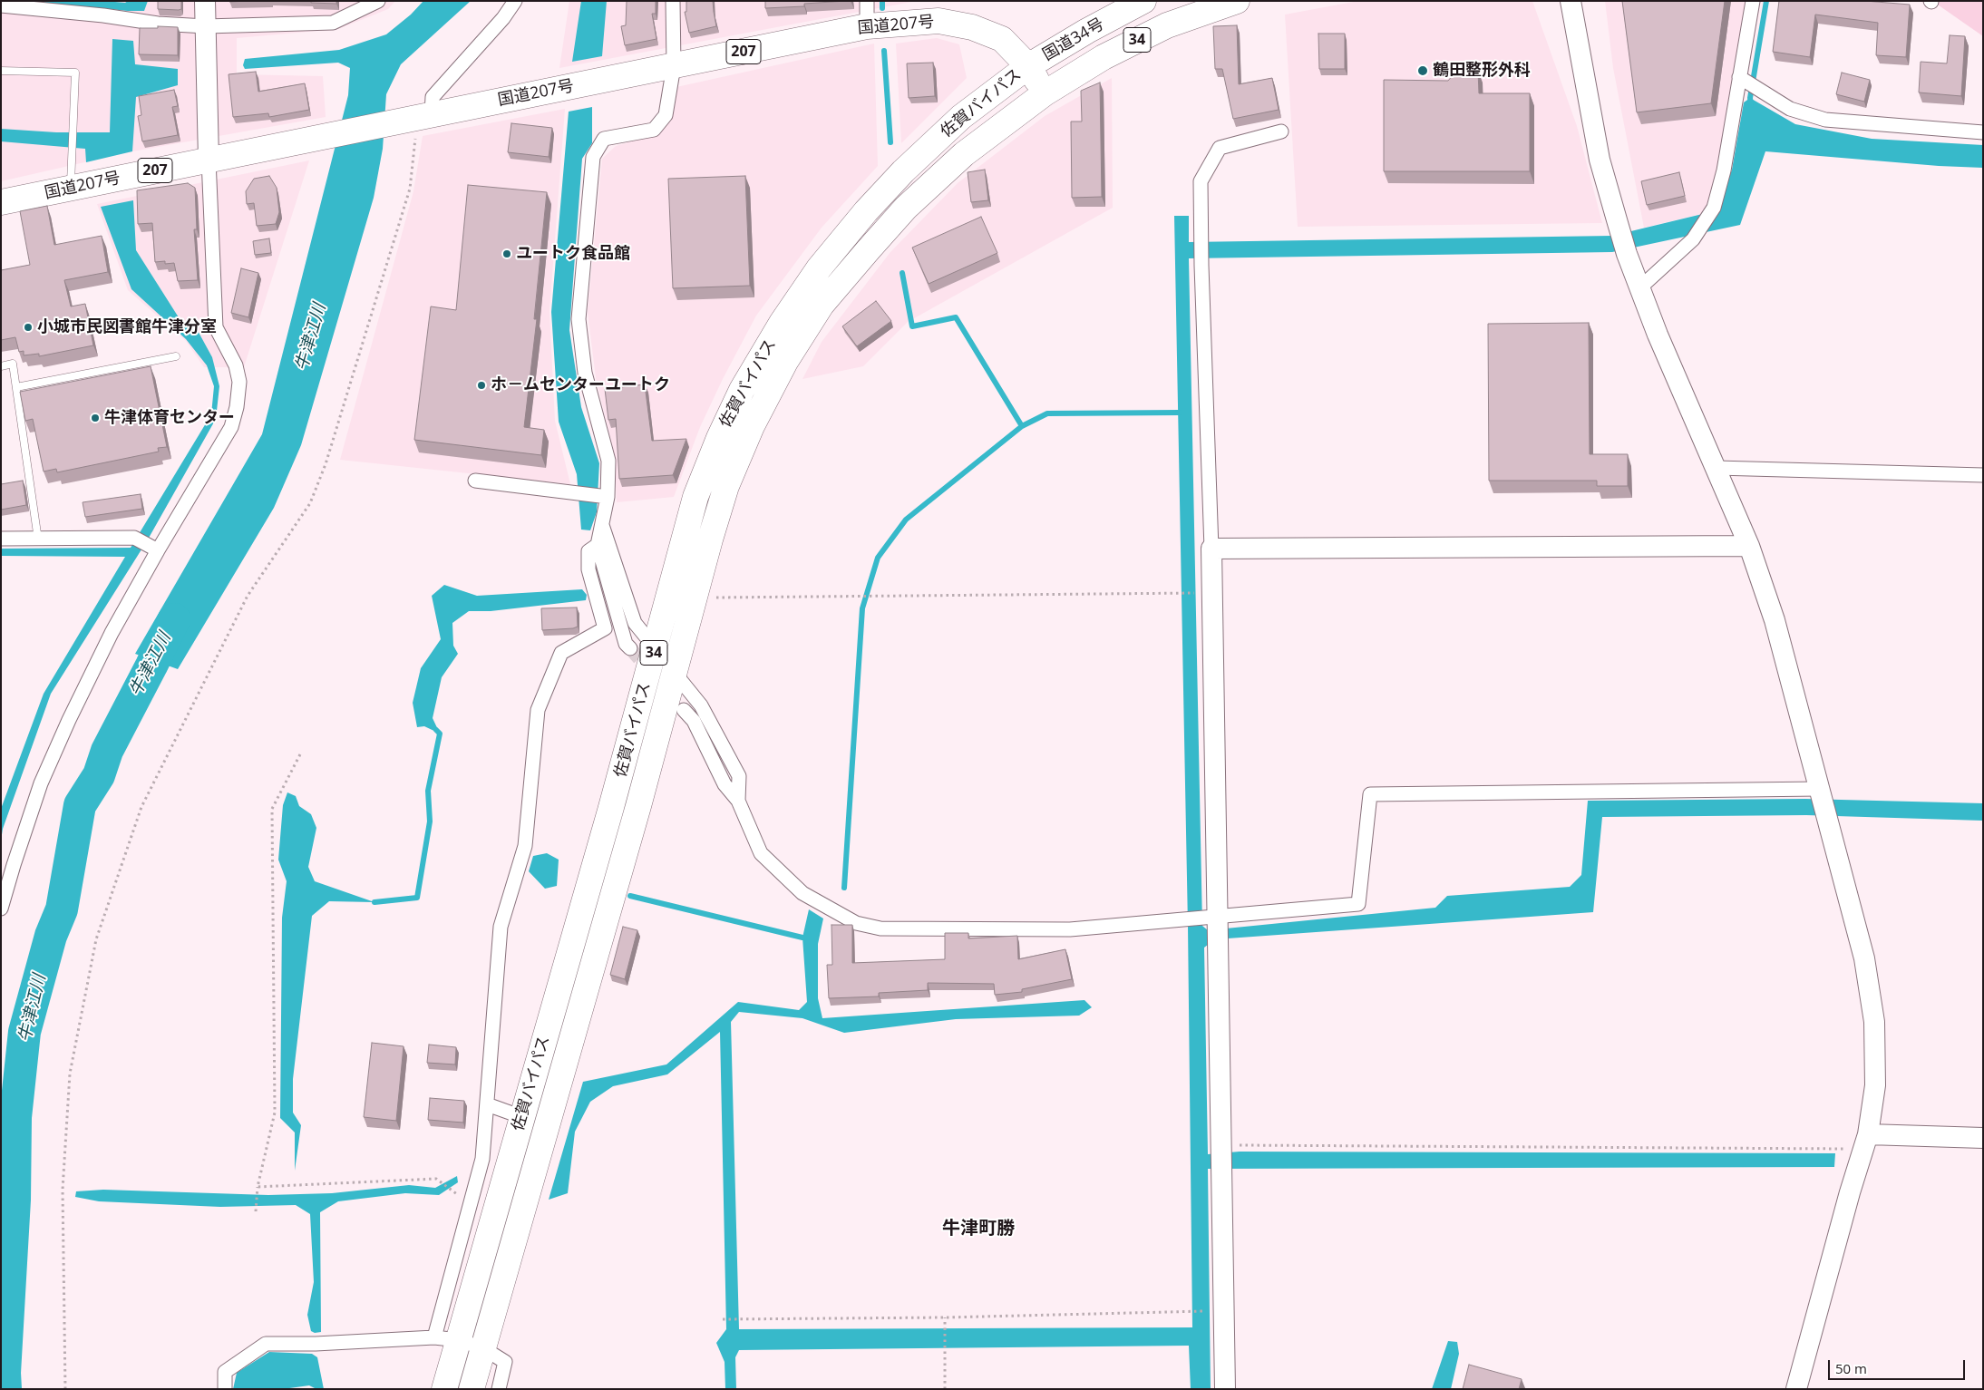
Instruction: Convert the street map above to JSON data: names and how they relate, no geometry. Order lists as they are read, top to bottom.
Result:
{
  "streets": {
    "highway": [
      "国道207号",
      "国道34号",
      "34",
      "207",
      "佐賀バイパス"
    ]
  },
  "crossings": [
    ["国道207号", "国道34号"],
    ["国道207号", "佐賀バイパス"],
    ["国道34号", "佐賀バイパス"]
  ],
  "districts": ["牛津町勝"],
  "water": ["牛津江川"],
  "places": [
    "鶴田整形外科",
    "ユートク食品館",
    "小城市民図書館牛津分室",
    "ホ－ムセンターユートク",
    "牛津体育センター"
  ],
  "scale_bar": "50 m"
}
